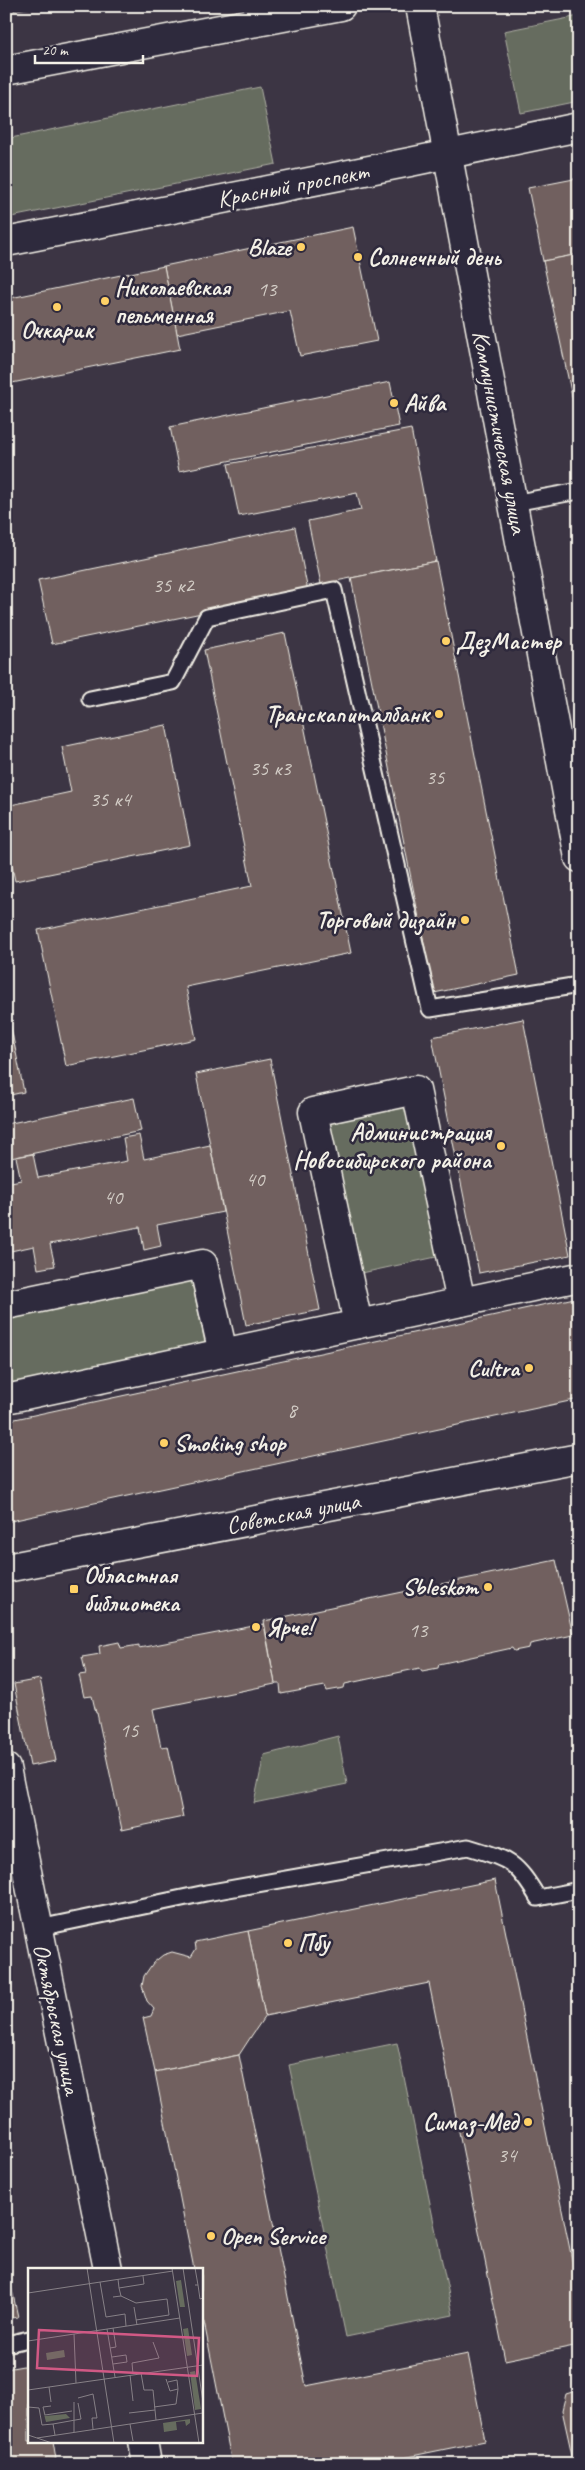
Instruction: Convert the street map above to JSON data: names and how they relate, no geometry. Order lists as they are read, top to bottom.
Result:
{
  "streets": {
    "street": [
      "Красный проспект",
      "Коммунистическая улица",
      "Советская улица",
      "Октябрьская улица"
    ]
  },
  "crossings": [
    ["Красный проспект", "Коммунистическая улица"]
  ],
  "places": {
    "other": [
      "Blaze",
      "Солнечный день",
      "Николаевская пельменная",
      "Очкарик",
      "Айва",
      "ДезМастер",
      "Транскапиталбанк",
      "Торговый дизайн",
      "Администрация Новосибирского района",
      "Cultra",
      "Smoking shop",
      "Sbleskom",
      "Ярче!",
      "Пбу",
      "Симаз-Мед",
      "Open Service"
    ],
    "transit": ["Областная библиотека"]
  },
  "house_numbers": [
    "13",
    "35 к2",
    "35 к3",
    "35",
    "35 к4",
    "40",
    "40",
    "8",
    "13",
    "15",
    "34"
  ],
  "scale_bar": "20 m"
}
